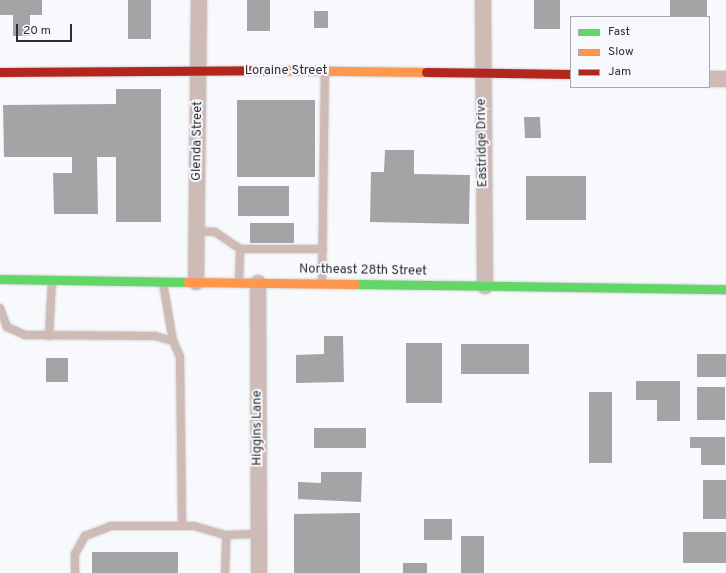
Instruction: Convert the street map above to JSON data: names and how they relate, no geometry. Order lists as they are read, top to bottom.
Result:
{
  "streets": {
    "main road": ["Loraine Street", "Northeast 28th Street"],
    "street": ["Glenda Street", "Eastridge Drive", "Higgins Lane"]
  },
  "crossings": [
    ["Loraine Street", "Glenda Street"],
    ["Loraine Street", "Eastridge Drive"],
    ["Glenda Street", "Northeast 28th Street"],
    ["Eastridge Drive", "Northeast 28th Street"],
    ["Northeast 28th Street", "Higgins Lane"]
  ],
  "legend": ["Fast", "Slow", "Jam"],
  "scale_bar": "20 m"
}
